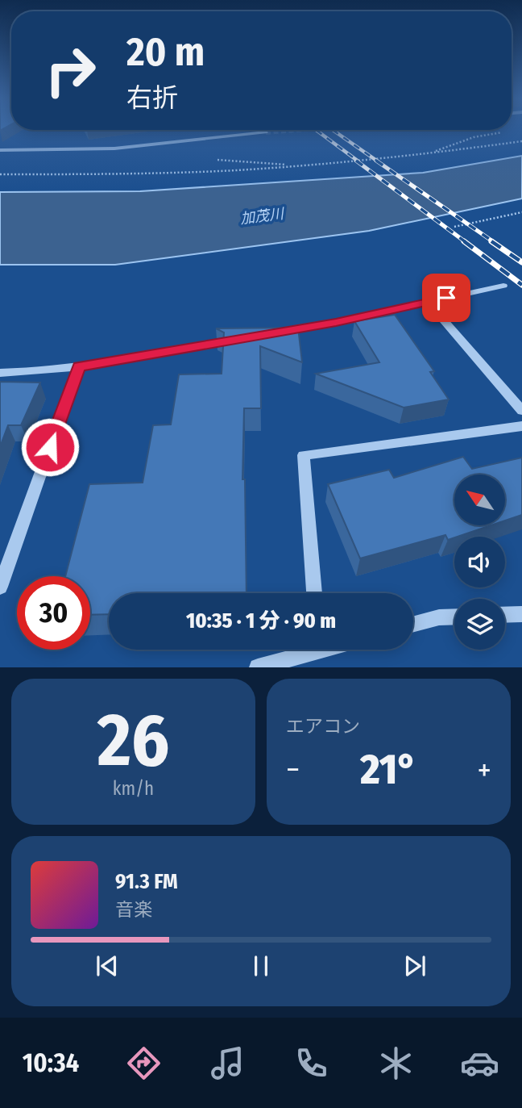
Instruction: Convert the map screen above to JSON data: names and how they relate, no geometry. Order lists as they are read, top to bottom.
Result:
{
  "water": ["加茂川"],
  "north": "top left",
  "page": {
    "turn": ["20 m", "右折"],
    "limit": "30",
    "trip": "10:35 · 1 分 · 90 m",
    "tile": [
      ["26", "km/h"],
      "エアコン"
    ],
    "heat": ["−", "21°", "+"],
    "song": ["91.3 FM", "音楽"],
    "tabs": "10:34"
  }
}
